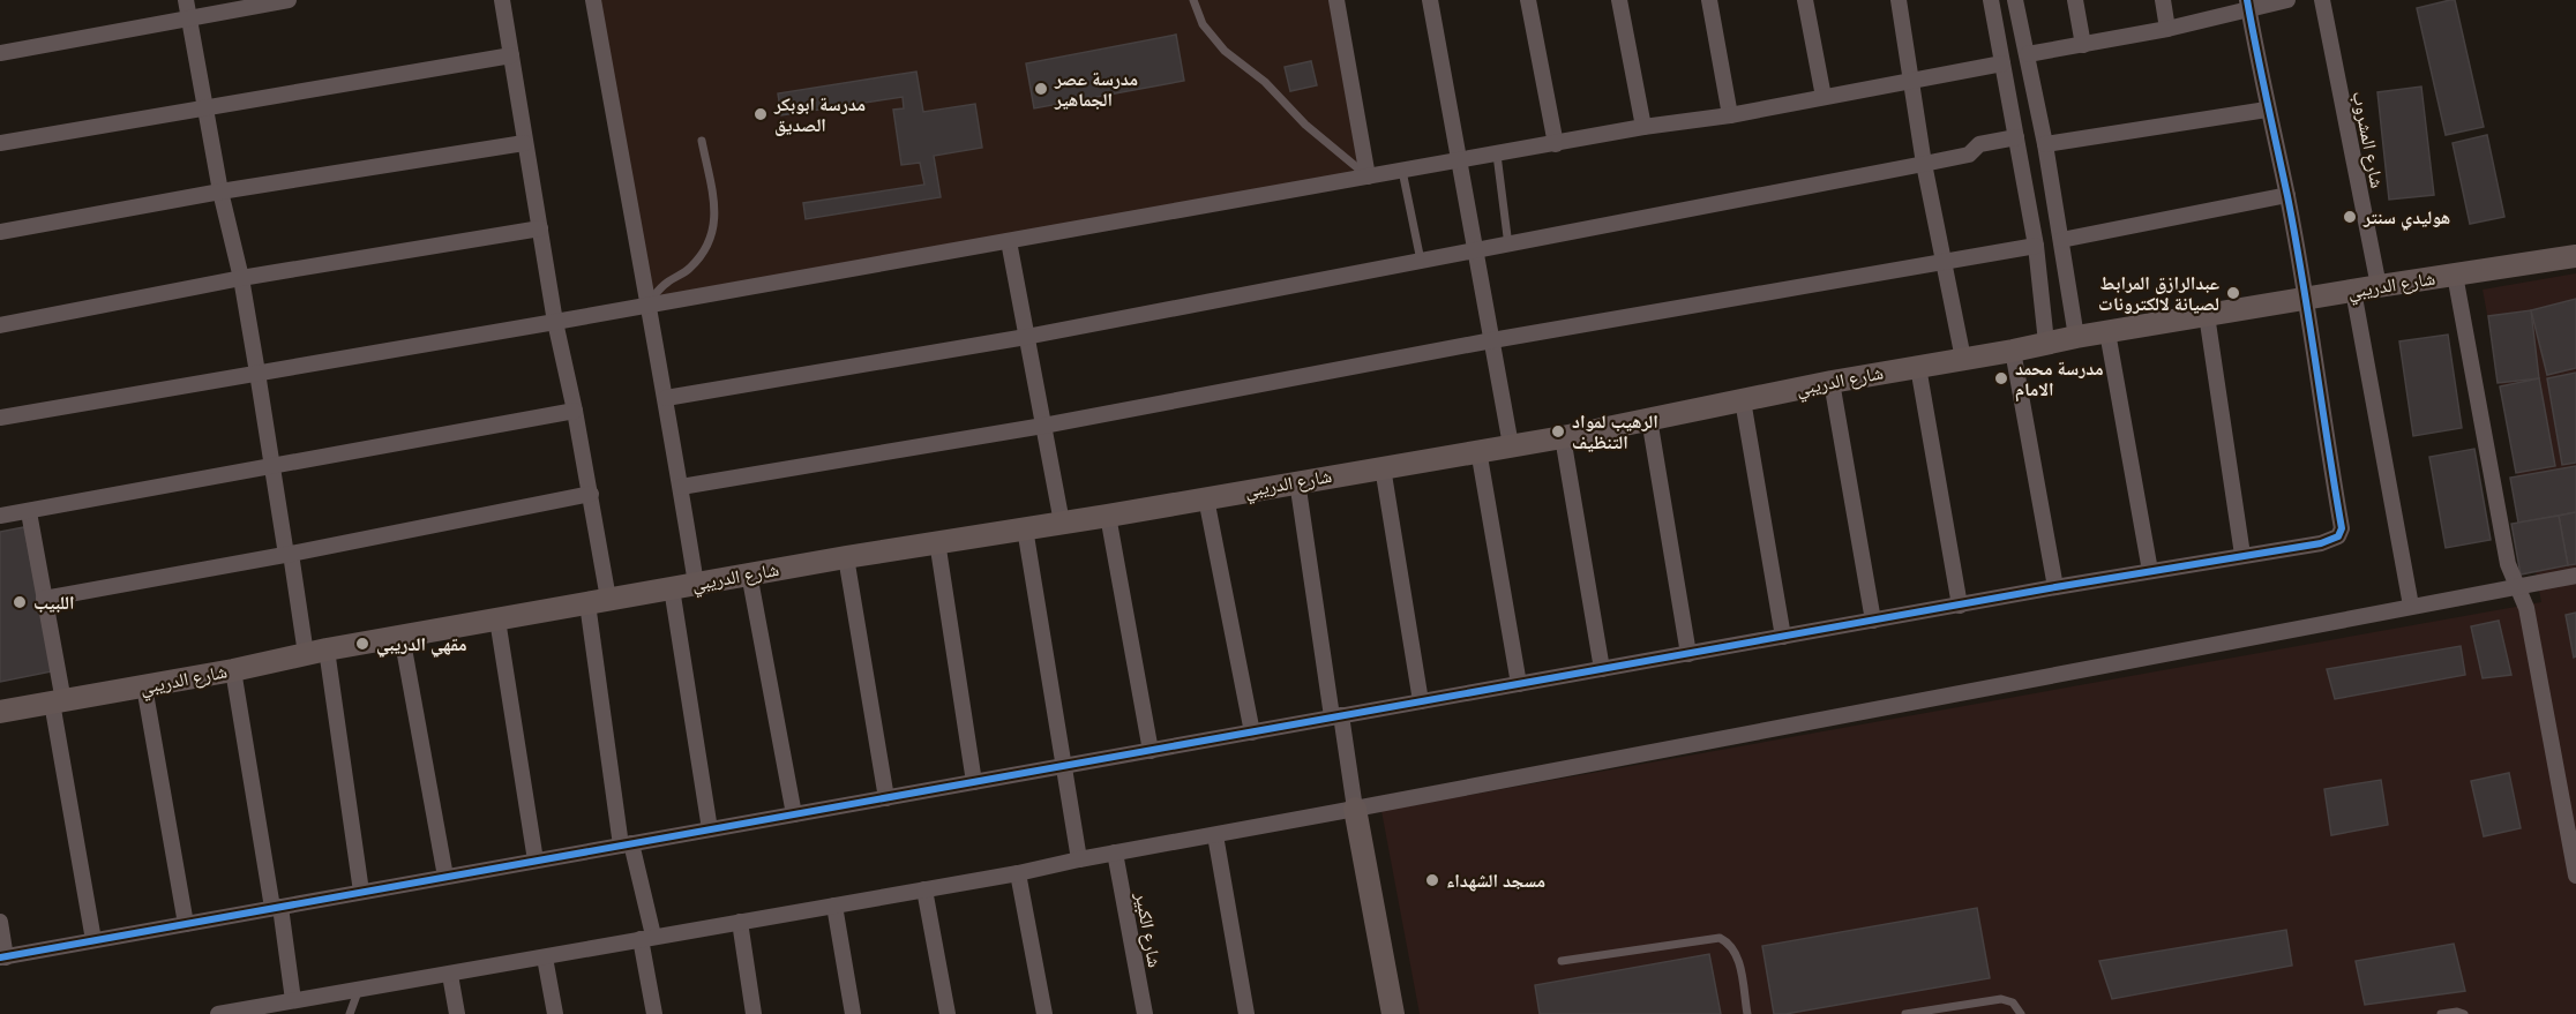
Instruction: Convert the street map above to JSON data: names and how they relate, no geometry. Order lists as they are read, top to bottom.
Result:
{
  "streets": {
    "street": ["شارع المشروب", "شارع الدريبي", "شارع الكبير"]
  },
  "crossings": [
    ["شارع المشروب", "شارع الدريبي"]
  ],
  "places": [
    "مدرسة عصر الجماهير",
    "مدرسة ابوبكر الصديق",
    "هوليدي سنتر",
    "عبدالرازق المرابط لصيانة لالكترونات",
    "مدرسة محمد الامام",
    "الرهيب لمواد التنظيف",
    "اللبيب",
    "مقهي الدريبي",
    "مسجد الشهداء"
  ]
}
